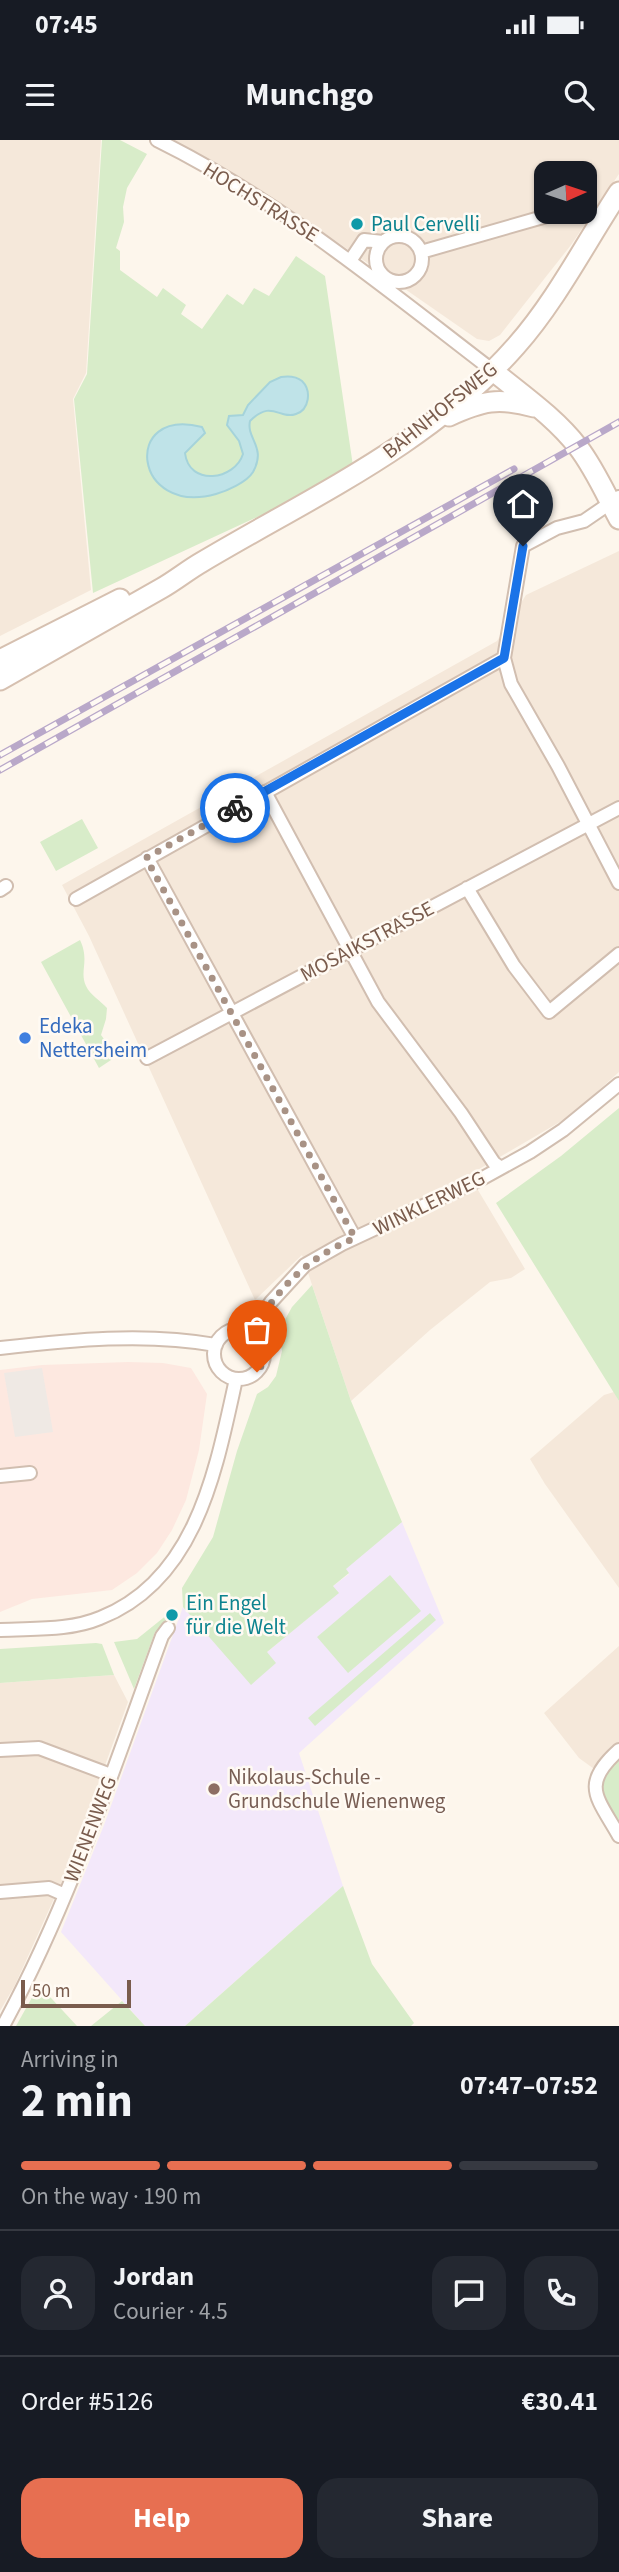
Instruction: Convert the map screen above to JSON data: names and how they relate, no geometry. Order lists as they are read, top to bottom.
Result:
{
  "streets": {
    "main road": ["BAHNHOFSWEG"],
    "street": [
      "HOCHSTRASSE",
      "MOSAIKSTRASSE",
      "WINKLERWEG",
      "WIENENWEG"
    ]
  },
  "crossings": [
    ["HOCHSTRASSE", "BAHNHOFSWEG"]
  ],
  "places": [
    "Paul Cervelli",
    "Edeka Nettersheim",
    "Ein Engel für die Welt",
    "Nikolaus-Schule - Grundschule Wienenweg"
  ],
  "scale_bar": "50 m",
  "north": "right",
  "page": {
    "status": "07:45",
    "header": "Munchgo",
    "scale": "50 m",
    "heading": ["2 min", "Arriving in", "07:47–07:52"],
    "panel": [
      "Jordan",
      "Courier · 4.5",
      "Order #5126",
      "€30.41"
    ],
    "bar": "On the way · 190 m",
    "buttons": ["Help", "Share"]
  }
}
